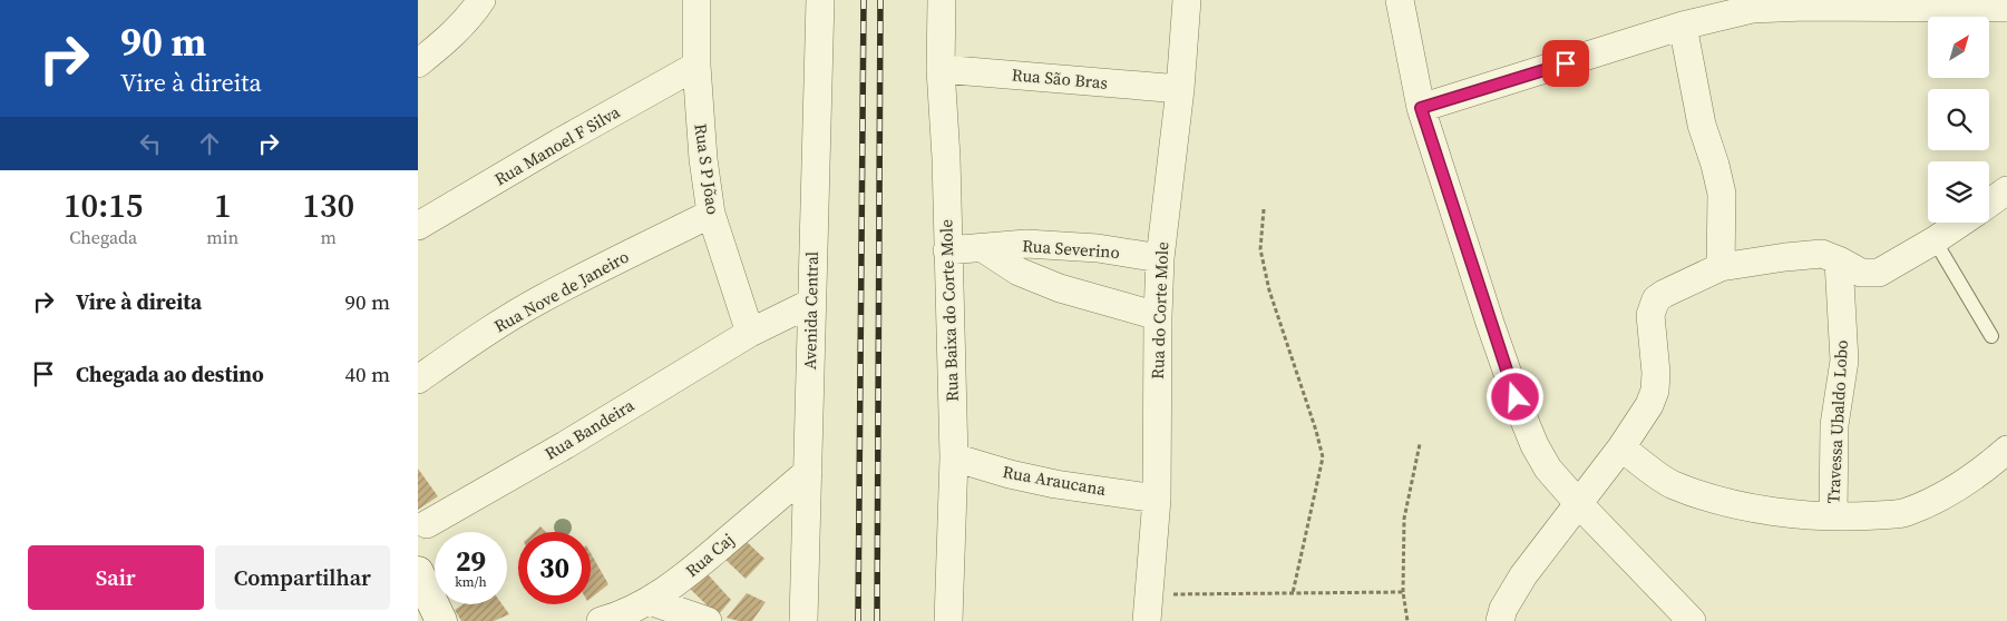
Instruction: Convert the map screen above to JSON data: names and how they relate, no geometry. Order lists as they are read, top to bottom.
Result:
{
  "streets": {
    "street": [
      "Rua São Bras",
      "Rua Manoel F Silva",
      "Rua S P Jõao",
      "Rua Severino",
      "Rua Nove de Janeiro",
      "Avenida Central",
      "Rua Baixa do Corte Mole",
      "Rua do Corte Mole",
      "Travessa Ubaldo Lobo",
      "Rua Bandeira",
      "Rua Araucana",
      "Rua Caj"
    ]
  },
  "crossings": [
    ["Rua São Bras", "Rua Baixa do Corte Mole"],
    ["Rua São Bras", "Rua do Corte Mole"],
    ["Rua Manoel F Silva", "Rua S P Jõao"],
    ["Rua S P Jõao", "Rua Nove de Janeiro"],
    ["Rua S P Jõao", "Rua Bandeira"],
    ["Rua Severino", "Rua Baixa do Corte Mole"],
    ["Rua Severino", "Rua do Corte Mole"],
    ["Avenida Central", "Rua Bandeira"],
    ["Avenida Central", "Rua Caj"],
    ["Rua Baixa do Corte Mole", "Rua Araucana"],
    ["Rua do Corte Mole", "Rua Araucana"]
  ],
  "north": "top right",
  "page": {
    "turn": ["90 m", "Vire à direita"],
    "eta": [
      "10:15",
      "Chegada",
      "1",
      "min",
      "130",
      "m"
    ],
    "list": [
      {
        "name": "Vire à direita",
        "value": "90 m"
      },
      {
        "name": "Chegada ao destino",
        "value": "40 m"
      }
    ],
    "speed": "29 km/h",
    "limit": "30",
    "buttons": ["Sair", "Compartilhar"]
  }
}
